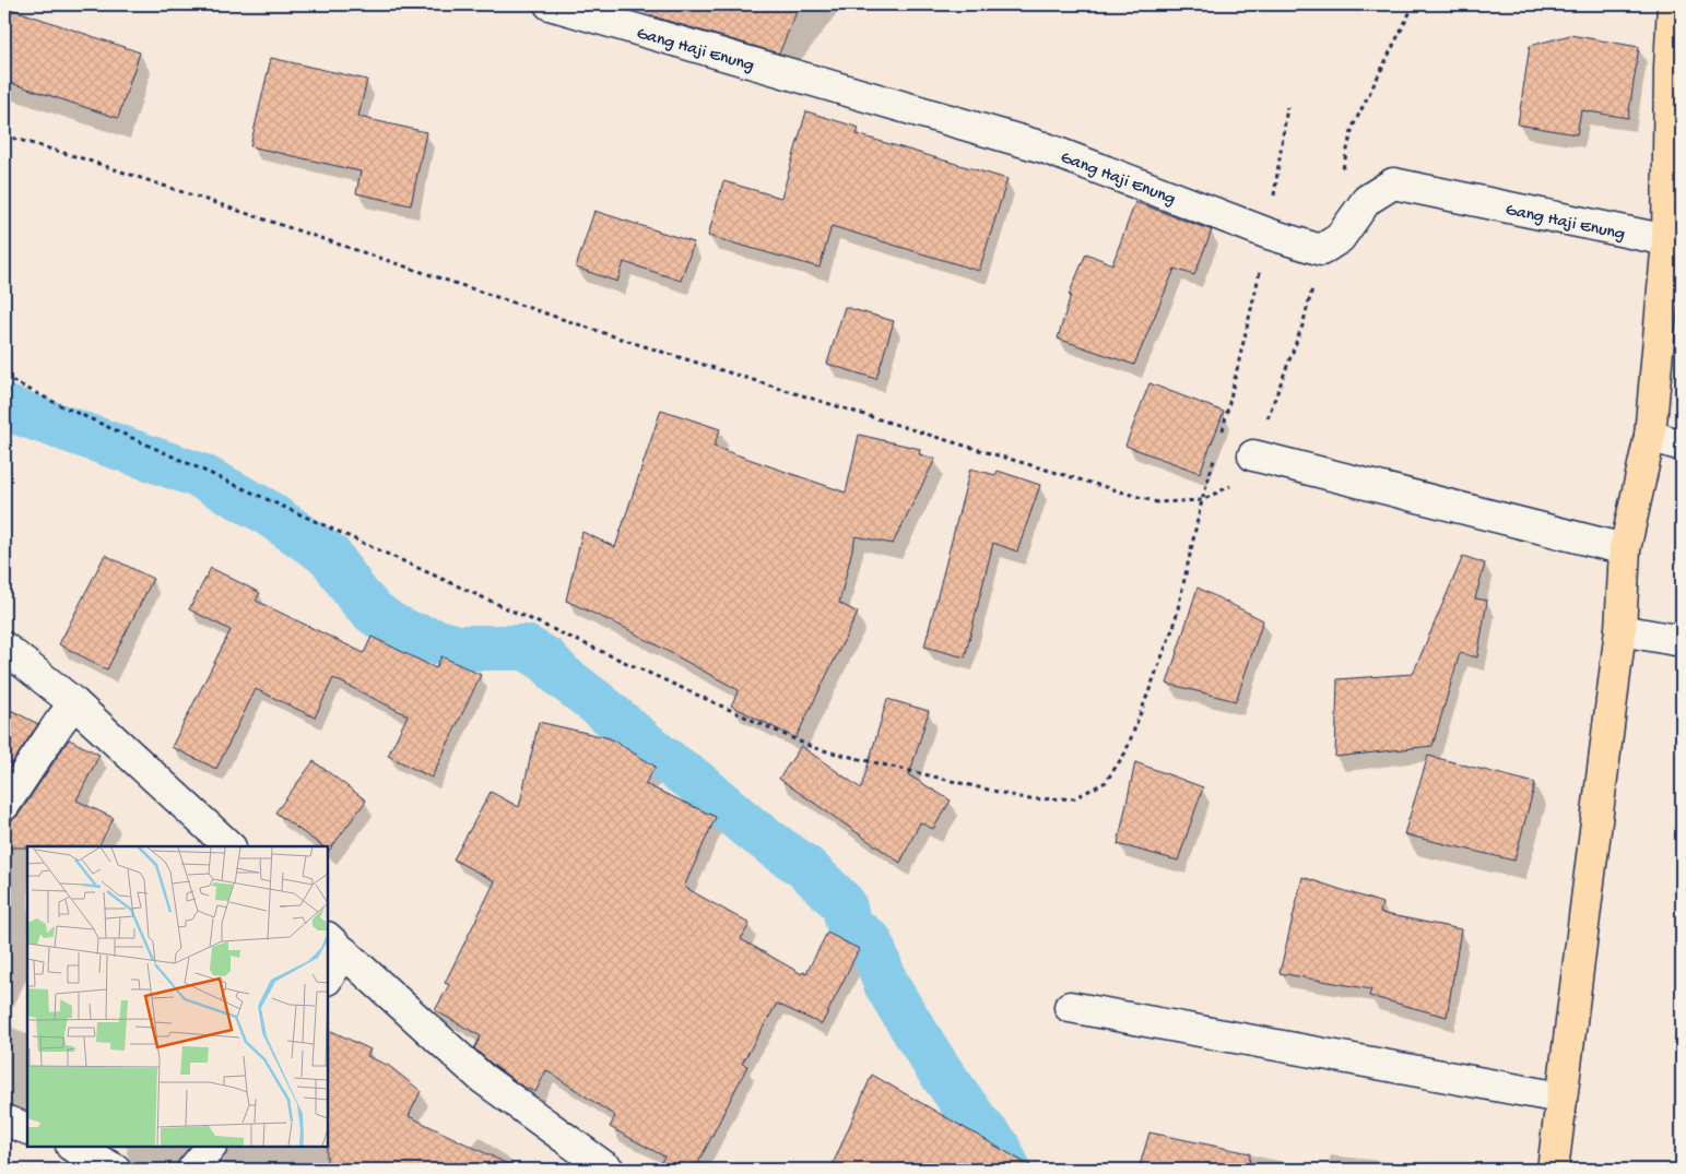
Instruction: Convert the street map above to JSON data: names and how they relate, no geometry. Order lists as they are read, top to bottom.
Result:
{
  "streets": {
    "street": ["Gang Haji Enung"]
  }
}
